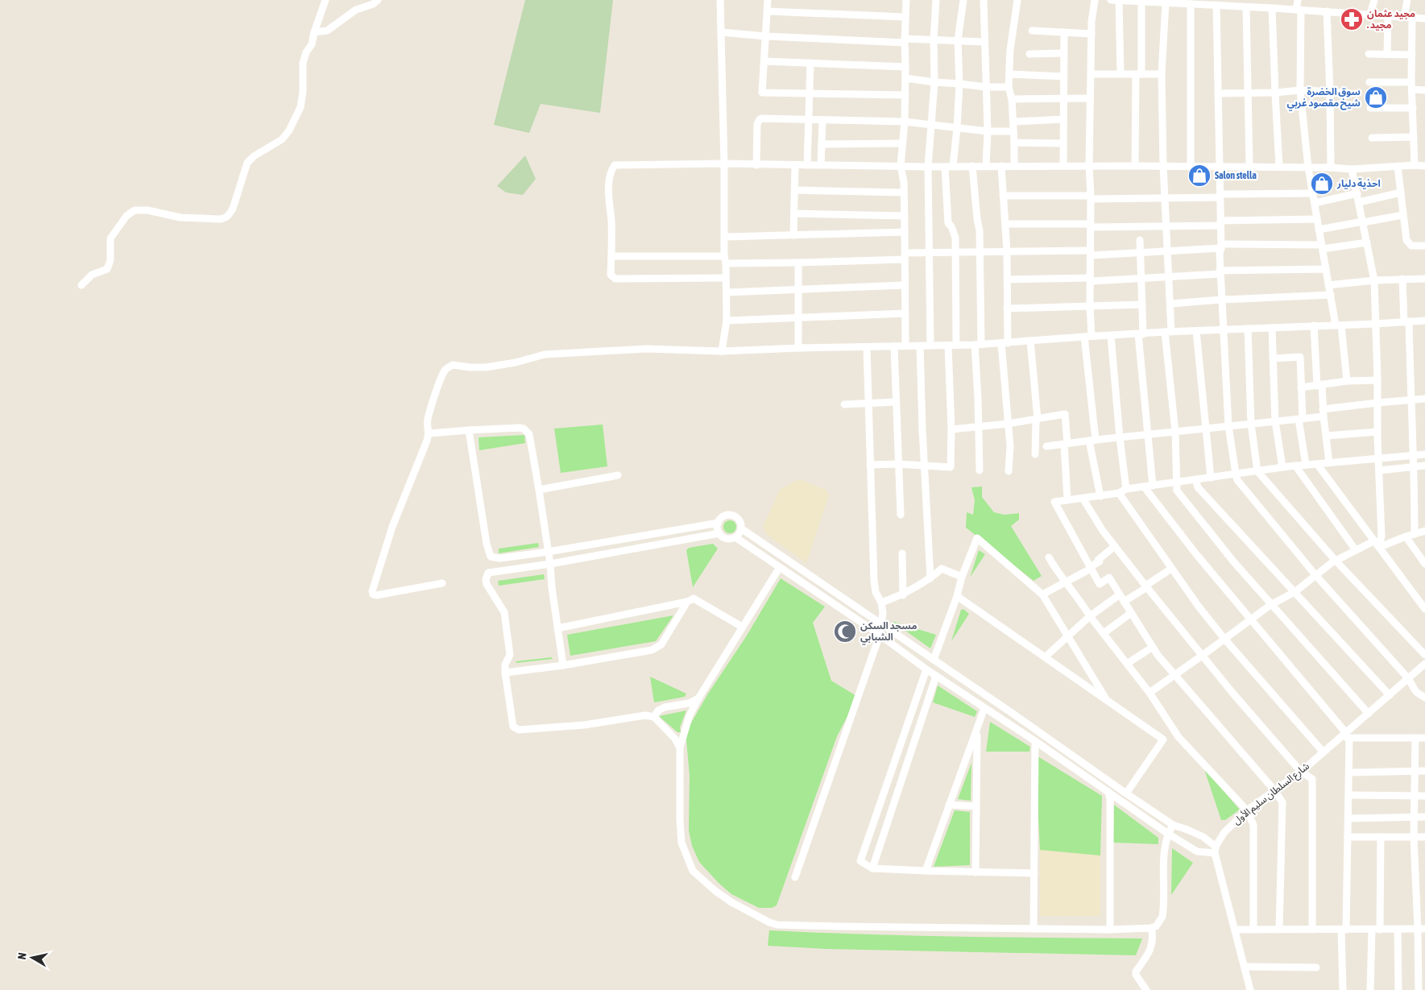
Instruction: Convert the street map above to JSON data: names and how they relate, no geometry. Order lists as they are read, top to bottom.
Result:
{
  "streets": {
    "street": ["شارع السلطان سليم الأول"]
  },
  "places": {
    "pharmacy": ["مجيد عثمان . مجيد"],
    "shop": ["سوق الخضرة شيخ مقصود غربي", "Salon stella", "احذية دليار"],
    "mosque": ["مسجد السكن الشبابي"]
  },
  "north": "left"
}
